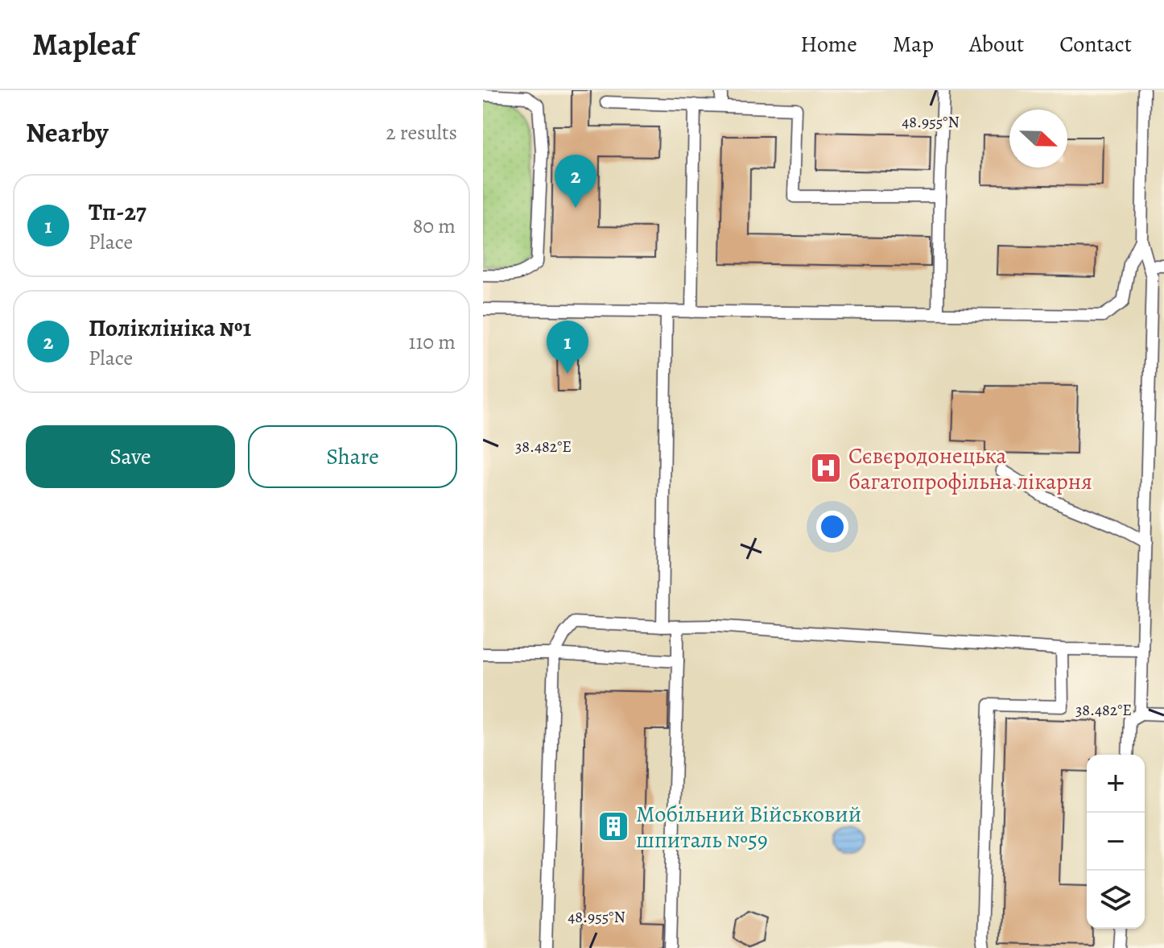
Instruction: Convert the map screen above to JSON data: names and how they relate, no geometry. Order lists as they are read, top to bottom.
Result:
{
  "places": {
    "hospital": ["Сєвєродонецька багатопрофільна лікарня"],
    "building": ["Мобільний Військовий шпиталь №59"]
  },
  "north": "right",
  "page": {
    "header": "Mapleaf",
    "nav": [
      "Home",
      "Map",
      "About",
      "Contact"
    ],
    "heading": ["Nearby", "2 results"],
    "pins": ["2", "1"],
    "list": [
      {
        "mark": "1",
        "name": "Тп-27",
        "note": "Place",
        "value": "80 m"
      },
      {
        "mark": "2",
        "name": "Поліклініка №1",
        "note": "Place",
        "value": "110 m"
      }
    ],
    "buttons": ["Save", "Share"],
    "map_buttons": ["+", "−"]
  },
  "coordinates": ["48.955°N", "38.482°E"]
}
